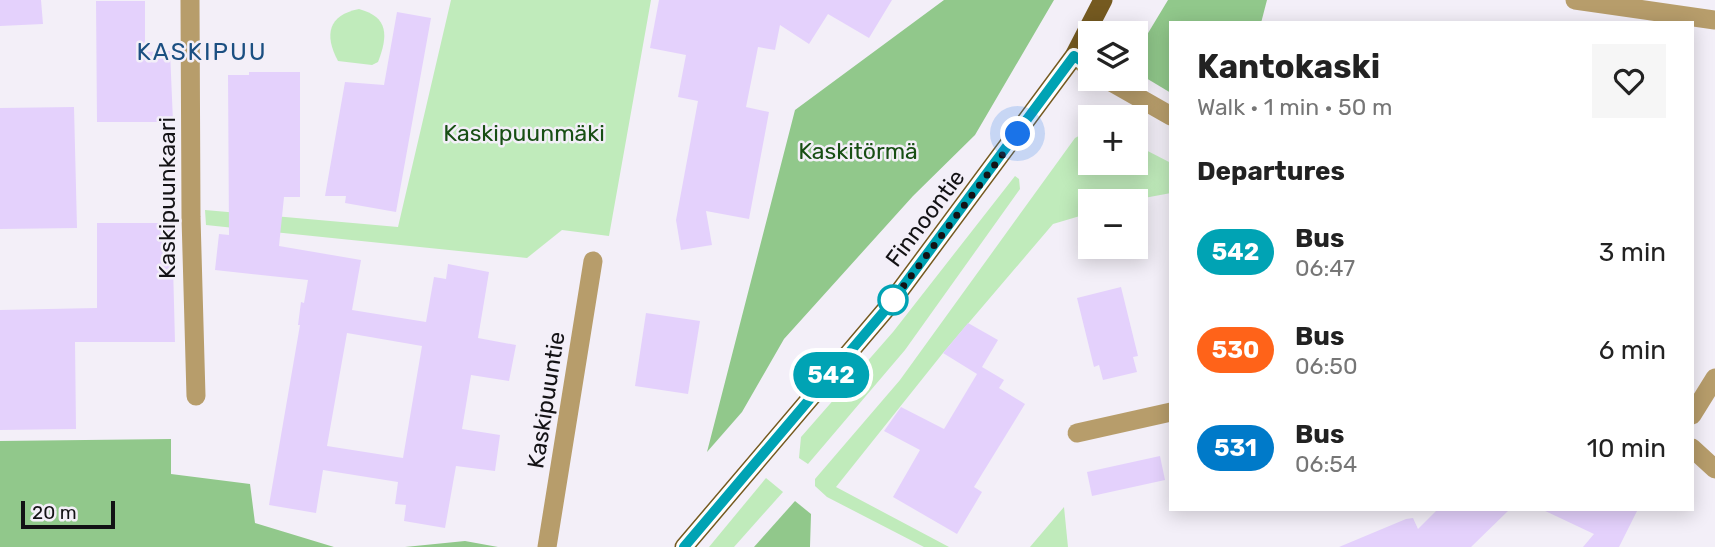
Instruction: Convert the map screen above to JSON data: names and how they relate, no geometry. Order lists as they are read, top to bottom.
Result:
{
  "streets": {
    "main road": ["Finnoontie"],
    "street": ["Kaskipuunkaari", "Kaskipuuntie"]
  },
  "districts": ["KASKIPUU"],
  "parks": ["Kaskipuunmäki", "Kaskitörmä"],
  "lines": ["bus line 542"],
  "scale_bar": "20 m",
  "page": {
    "on_map": "542",
    "map_buttons": ["+", "−"],
    "heading": [
      ["Kantokaski", "Walk · 1 min · 50 m"],
      "Departures"
    ],
    "list": [
      {
        "mark": "542",
        "name": "Bus",
        "note": "06:47",
        "value": "3 min"
      },
      {
        "mark": "530",
        "name": "Bus",
        "note": "06:50",
        "value": "6 min"
      },
      {
        "mark": "531",
        "name": "Bus",
        "note": "06:54",
        "value": "10 min"
      }
    ],
    "scale": "20 m"
  }
}
